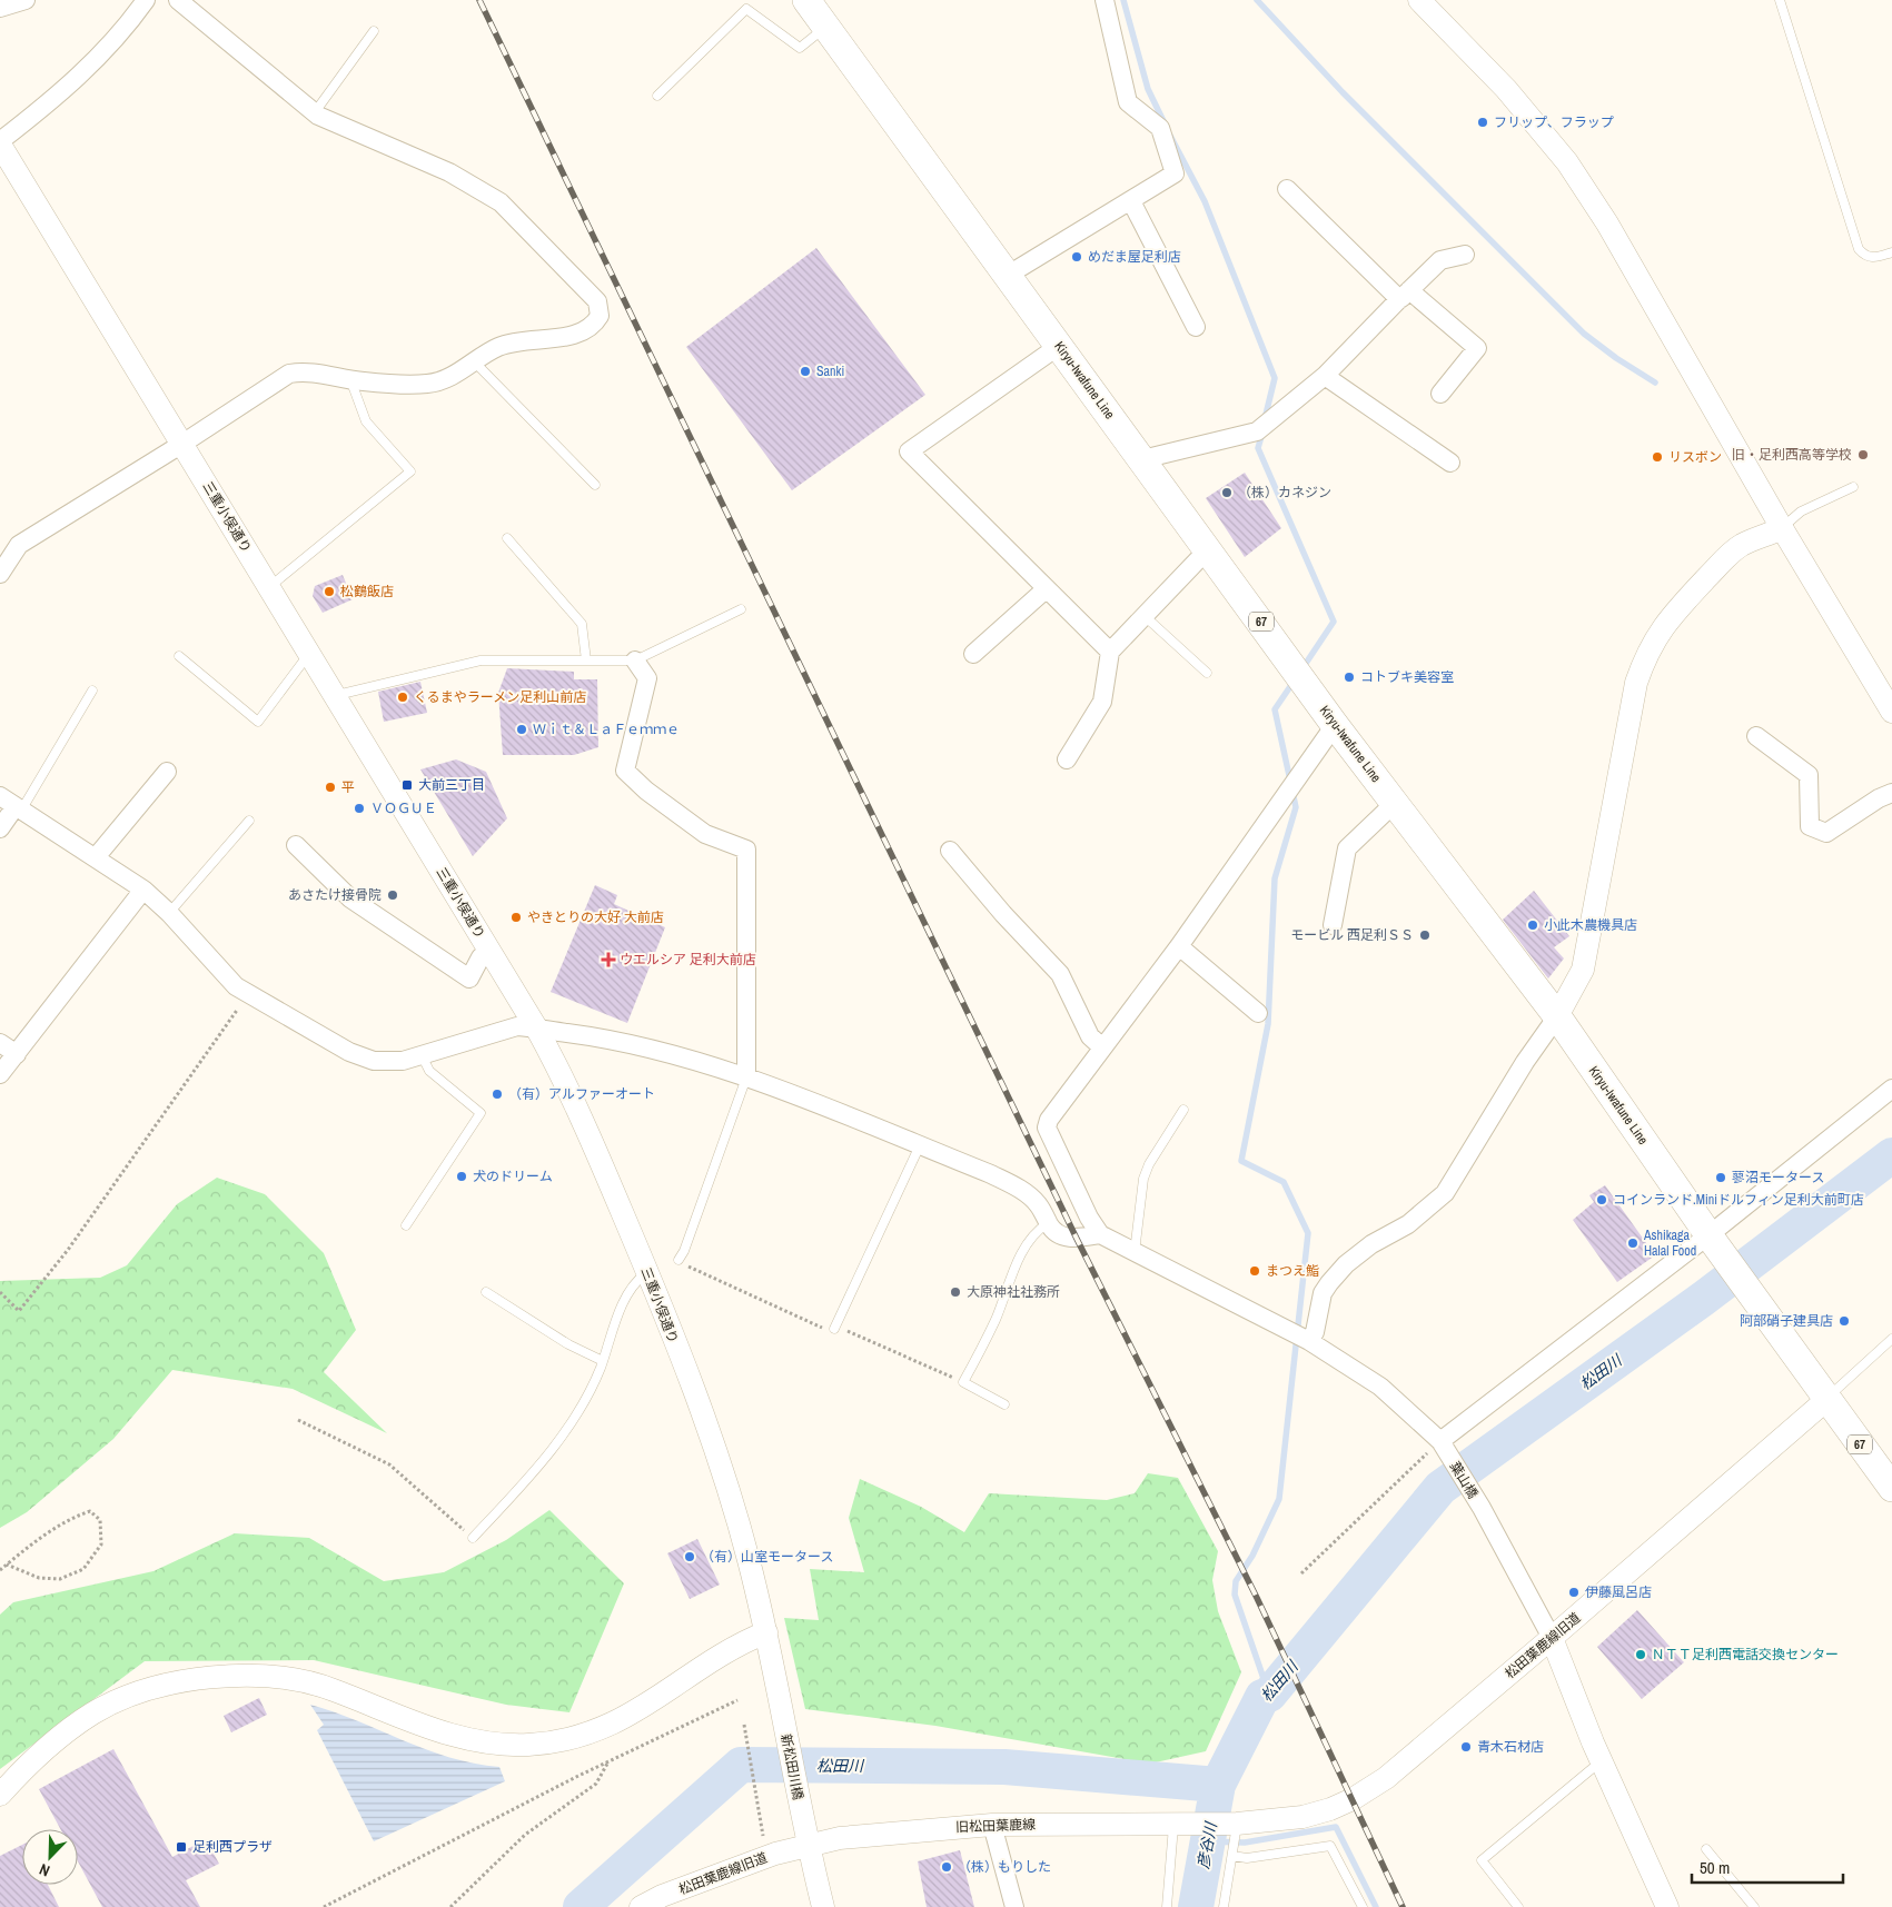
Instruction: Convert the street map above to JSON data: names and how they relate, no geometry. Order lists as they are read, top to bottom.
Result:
{
  "streets": {
    "main road": ["Kiryu-Iwafune Line", "67"],
    "street": [
      "三重小俣通り",
      "葉山橋",
      "松田葉鹿線旧道",
      "新松田川橋",
      "旧松田葉鹿線"
    ]
  },
  "crossings": [
    ["Kiryu-Iwafune Line", "松田葉鹿線旧道"],
    ["三重小俣通り", "新松田川橋"],
    ["葉山橋", "松田葉鹿線旧道"],
    ["松田葉鹿線旧道", "新松田川橋"],
    ["松田葉鹿線旧道", "旧松田葉鹿線"],
    ["新松田川橋", "旧松田葉鹿線"]
  ],
  "water": ["松田川", "彦谷川"],
  "places": {
    "other": [
      "フリップ、フラップ",
      "めだま屋足利店",
      "Sanki",
      "旧・足利西高等学校",
      "リスボン",
      "（株）カネジン",
      "松鶴飯店",
      "コトブキ美容室",
      "くるまやラーメン足利山前店",
      "Ｗｉｔ＆ＬａＦｅｍｍｅ",
      "平",
      "ＶＯＧＵＥ",
      "あさたけ接骨院",
      "やきとりの大好 大前店",
      "小此木農機具店",
      "モービル 西足利ＳＳ",
      "（有）アルファーオート",
      "犬のドリーム",
      "蓼沼モータース",
      "コインランド.Miniドルフィン足利大前町店",
      "Ashikaga Halal Food",
      "まつえ鮨",
      "大原神社社務所",
      "阿部硝子建具店",
      "（有）山室モータース",
      "伊藤風呂店",
      "ＮＴＴ足利西電話交換センター",
      "青木石材店",
      "（株）もりした"
    ],
    "transit": ["大前三丁目", "足利西プラザ"],
    "health": ["ウエルシア 足利大前店"]
  },
  "scale_bar": "50 m",
  "north": "bottom left"
}
